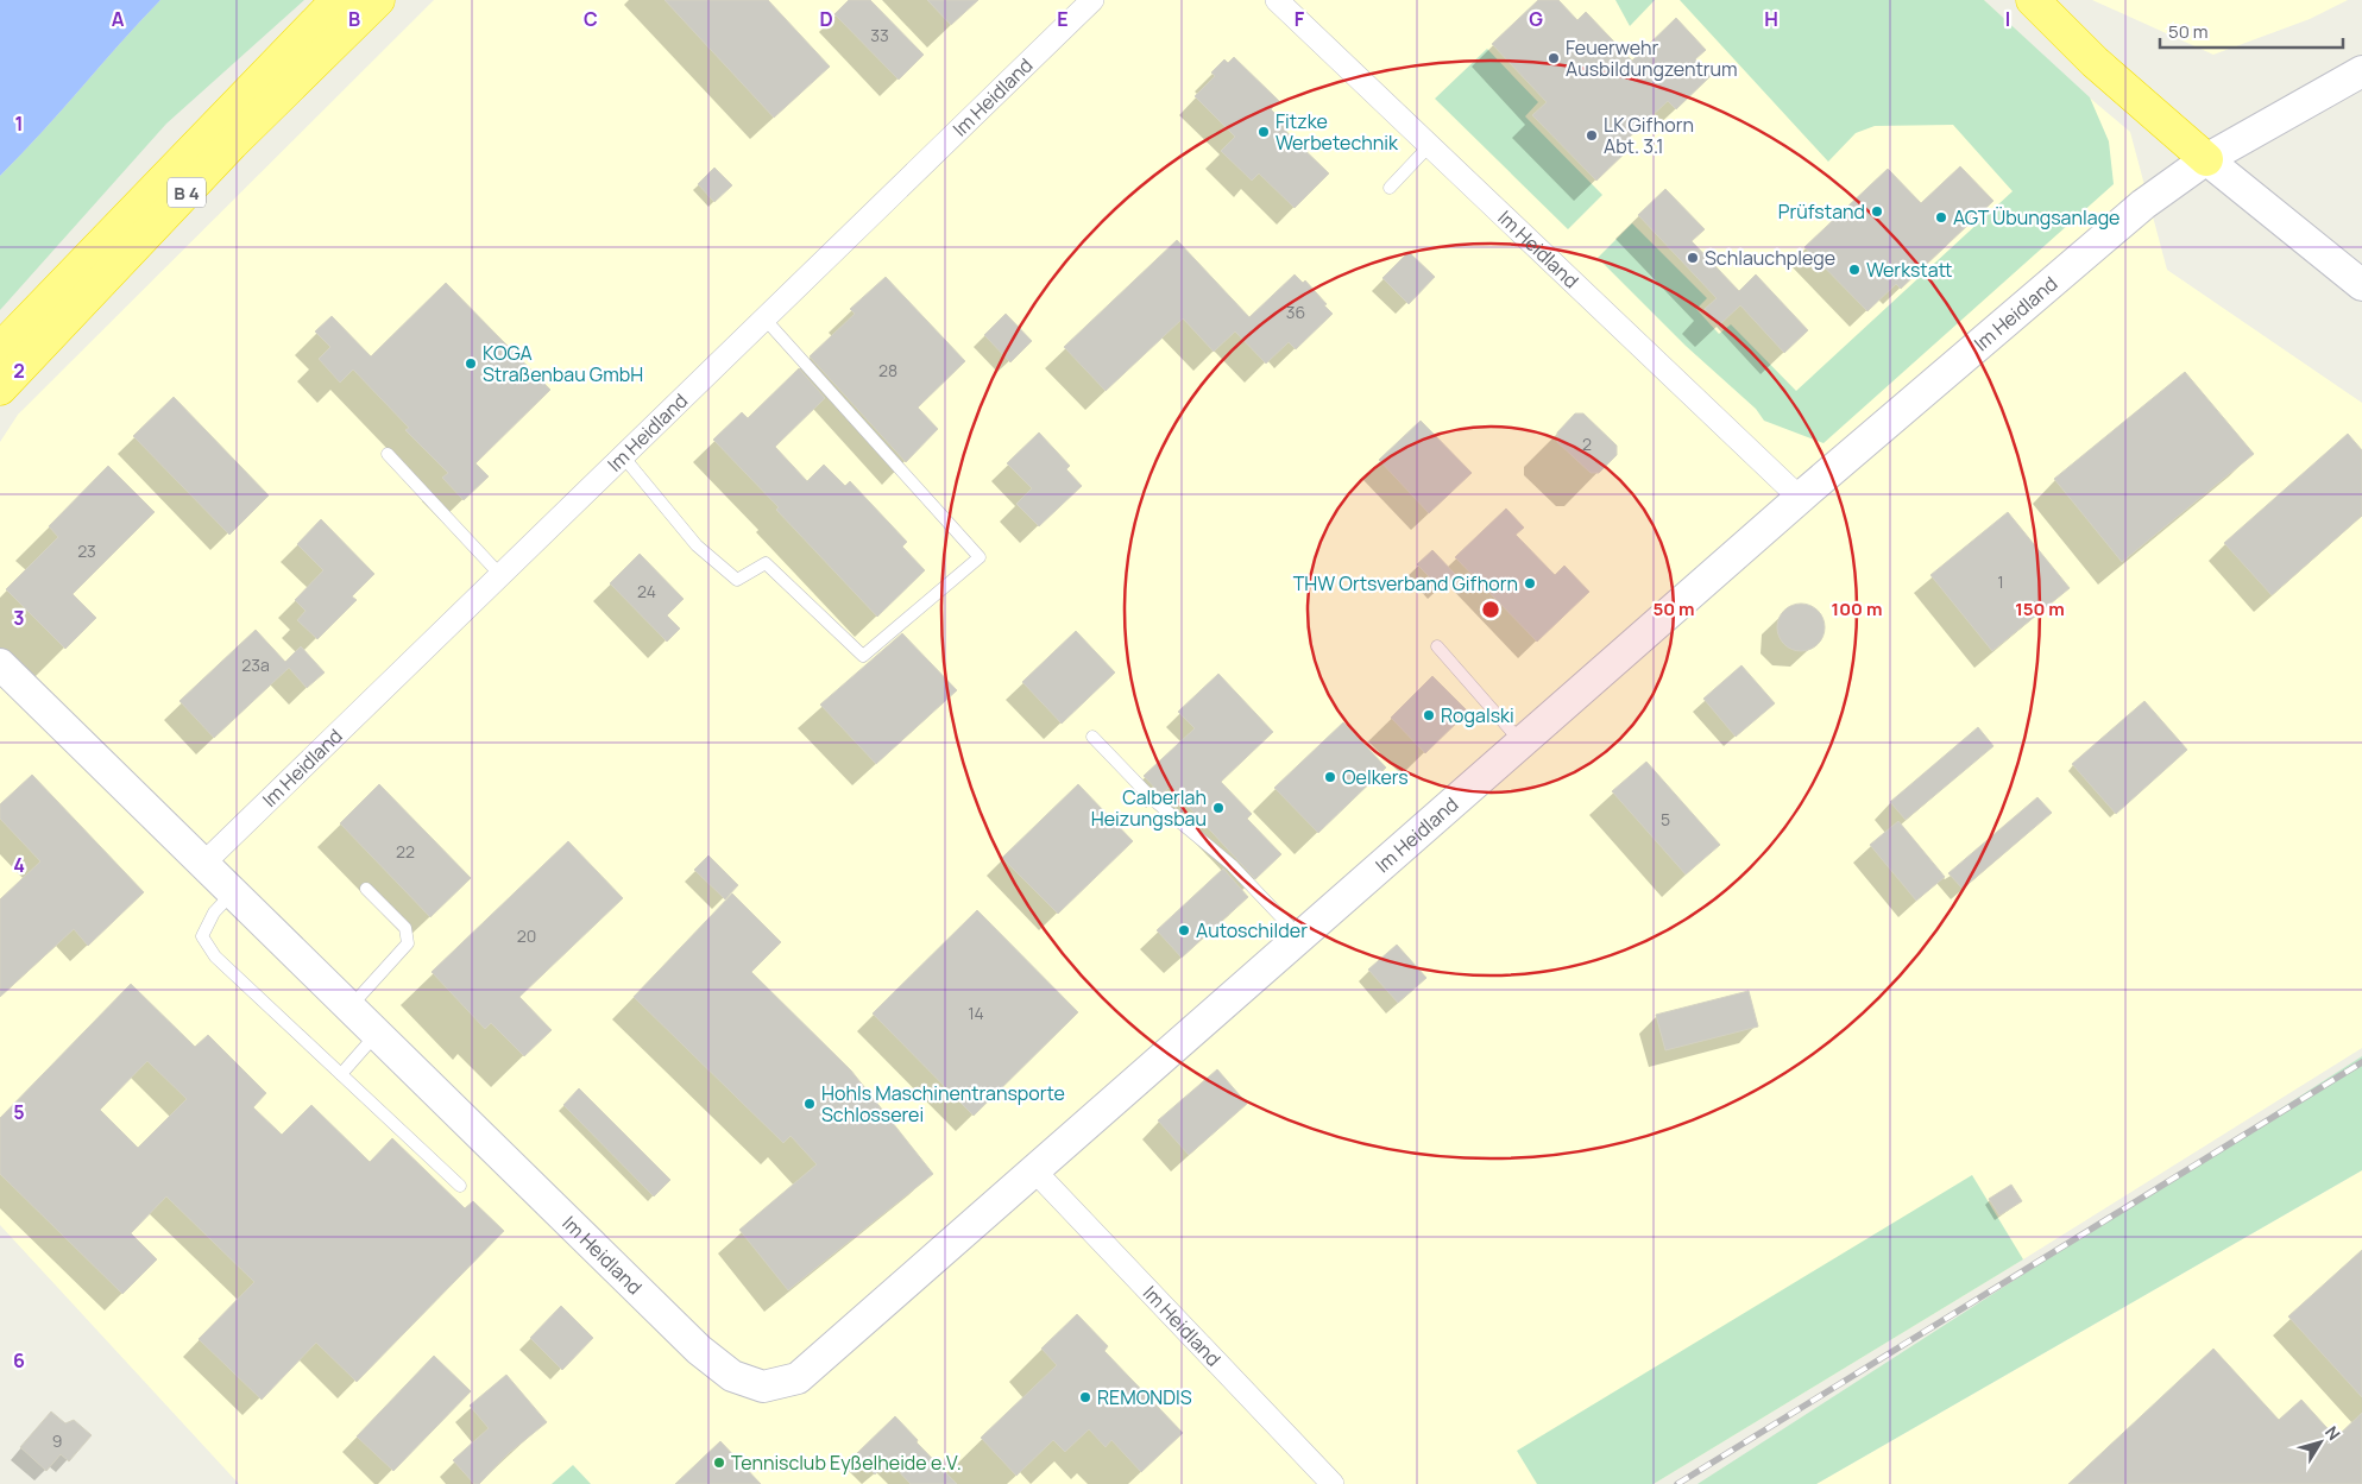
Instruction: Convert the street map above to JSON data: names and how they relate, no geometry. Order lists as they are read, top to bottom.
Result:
{
  "streets": {
    "highway": ["B 4"],
    "street": ["Im Heidland"]
  },
  "places": [
    "Feuerwehr Ausbildungzentrum",
    "Fitzke Werbetechnik",
    "LK Gifhorn Abt. 3.1",
    "Prüfstand",
    "AGT Übungsanlage",
    "Schlauchplege",
    "Werkstatt",
    "KOGA Straßenbau GmbH",
    "THW Ortsverband Gifhorn",
    "Rogalski",
    "Oelkers",
    "Calberlah Heizungsbau",
    "Autoschilder",
    "Hohls Maschinentransporte Schlosserei",
    "REMONDIS",
    "Tennisclub Eyßelheide e.V."
  ],
  "house_numbers": [
    "33",
    "36",
    "28",
    "2",
    "23",
    "1",
    "24",
    "23a",
    "5",
    "22",
    "20",
    "14",
    "9"
  ],
  "scale_bar": "50 m",
  "north": "top right",
  "grid": {
    "columns": [
      "A",
      "B",
      "C",
      "D",
      "E",
      "F",
      "G",
      "H",
      "I"
    ],
    "rows": [
      "1",
      "2",
      "3",
      "4",
      "5",
      "6"
    ]
  },
  "rings": ["50 m", "100 m", "150 m"]
}
